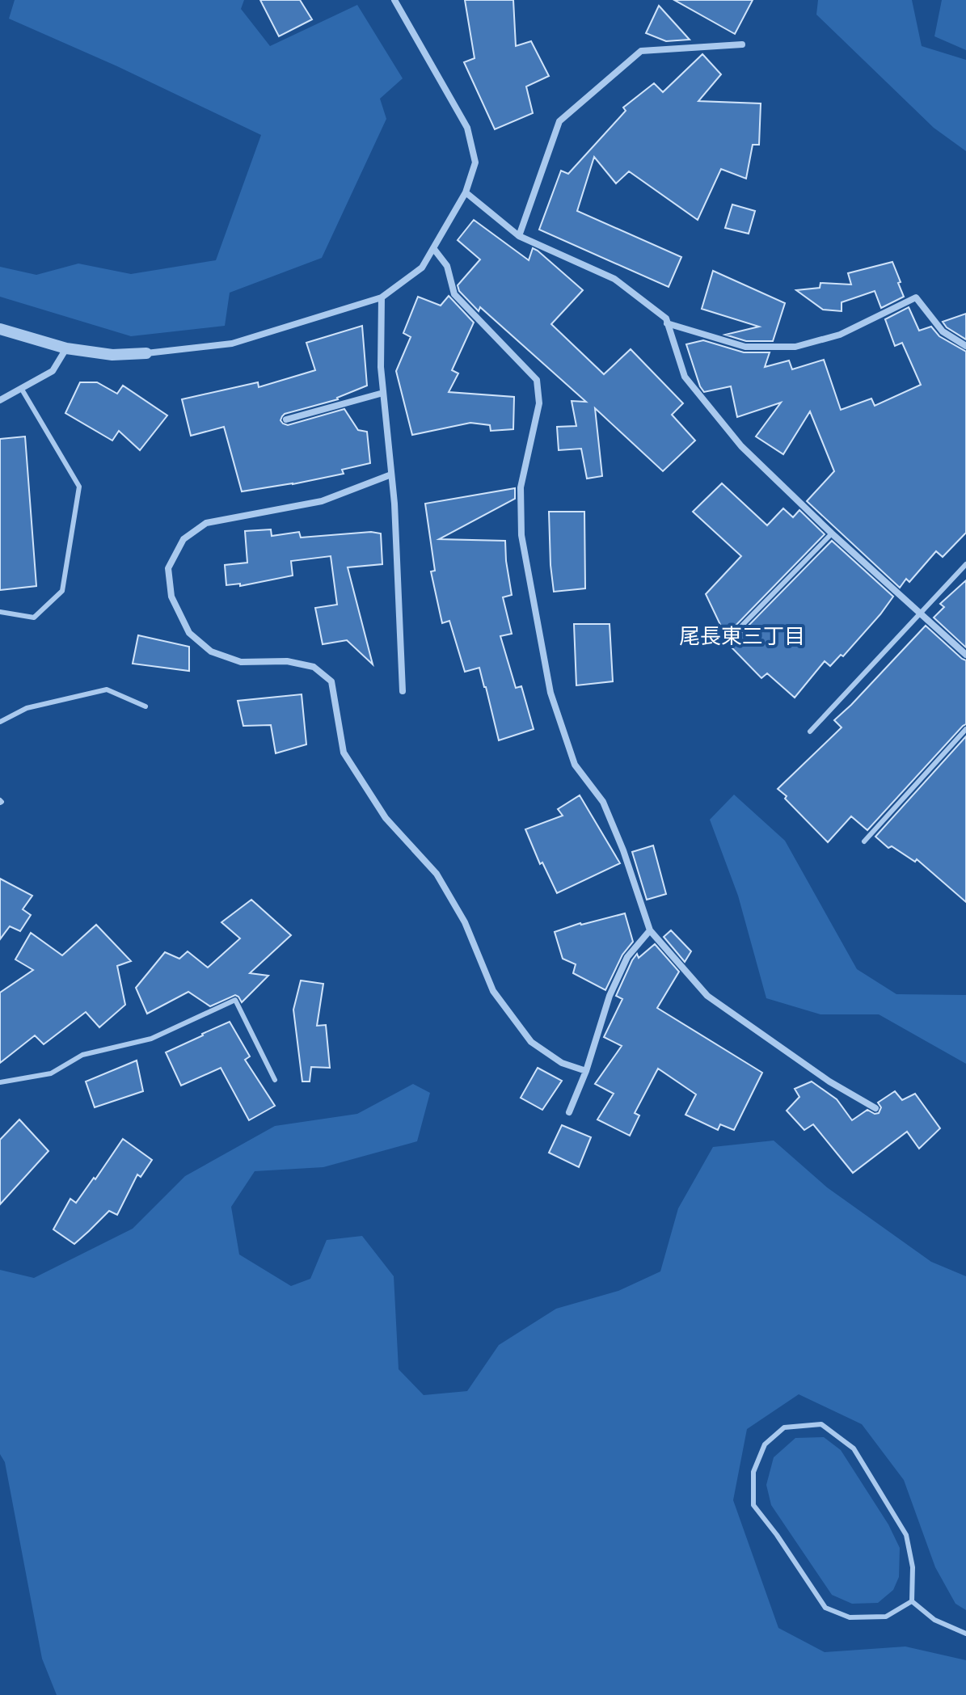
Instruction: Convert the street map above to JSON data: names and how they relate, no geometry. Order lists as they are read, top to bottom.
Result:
{
  "districts": ["尾長東三丁目"]
}
